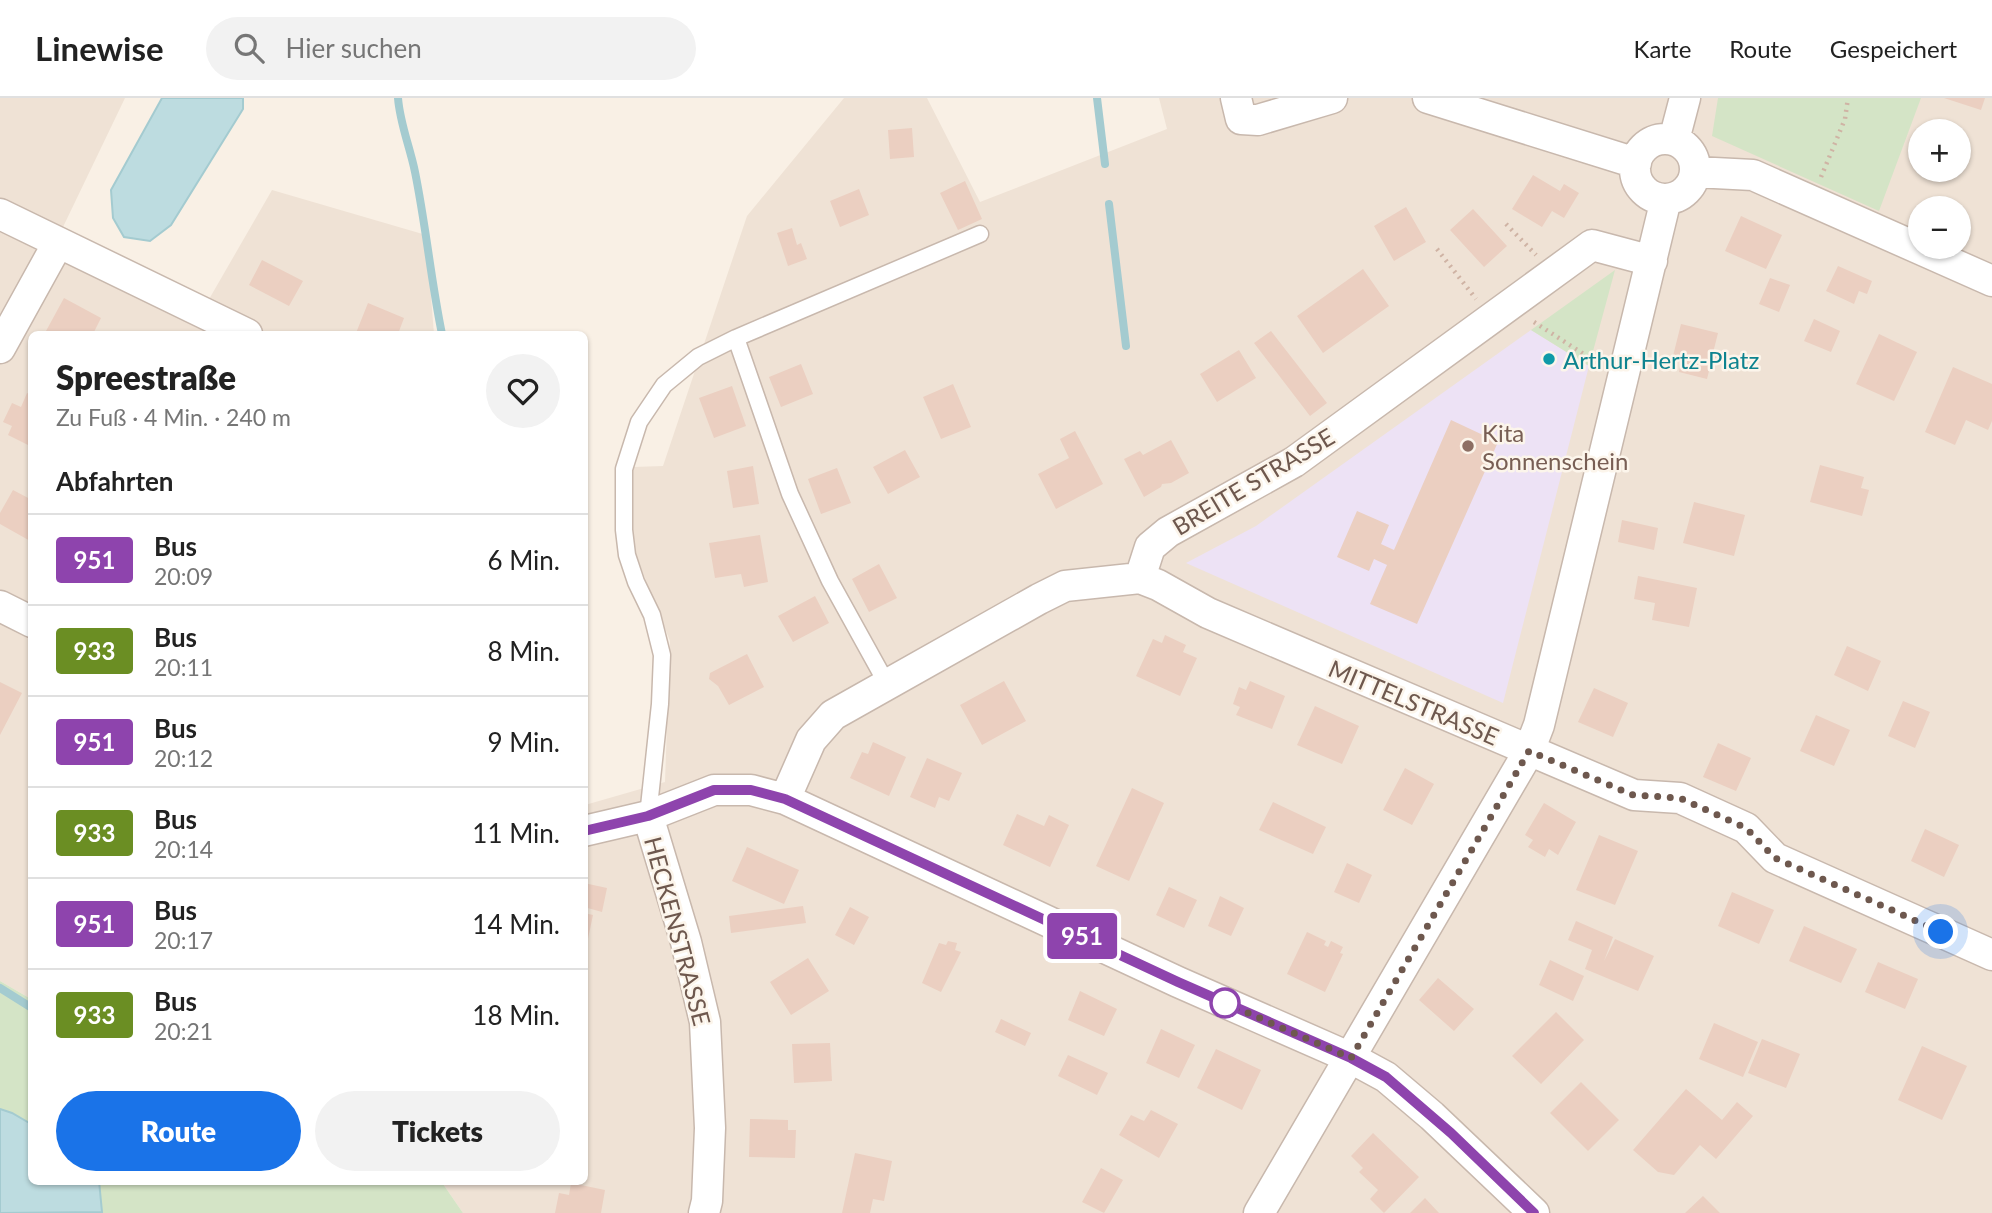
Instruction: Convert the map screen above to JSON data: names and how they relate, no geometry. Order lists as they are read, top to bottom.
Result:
{
  "streets": {
    "street": ["BREITE STRASSE", "MITTELSTRASSE", "HECKENSTRASSE"]
  },
  "crossings": [
    ["BREITE STRASSE", "MITTELSTRASSE"]
  ],
  "places": ["Arthur-Hertz-Platz", "Kita Sonnenschein"],
  "lines": ["bus line 951"],
  "page": {
    "header": "Linewise",
    "search": "Hier suchen",
    "nav": ["Karte", "Route", "Gespeichert"],
    "on_map": "951",
    "map_buttons": ["+", "−"],
    "heading": [
      ["Spreestraße", "Zu Fuß · 4 Min. · 240 m"],
      "Abfahrten"
    ],
    "list": [
      {
        "mark": "951",
        "name": "Bus",
        "note": "20:09",
        "value": "6 Min."
      },
      {
        "mark": "933",
        "name": "Bus",
        "note": "20:11",
        "value": "8 Min."
      },
      {
        "mark": "951",
        "name": "Bus",
        "note": "20:12",
        "value": "9 Min."
      },
      {
        "mark": "933",
        "name": "Bus",
        "note": "20:14",
        "value": "11 Min."
      },
      {
        "mark": "951",
        "name": "Bus",
        "note": "20:17",
        "value": "14 Min."
      },
      {
        "mark": "933",
        "name": "Bus",
        "note": "20:21",
        "value": "18 Min."
      }
    ],
    "buttons": ["Route", "Tickets"]
  }
}
